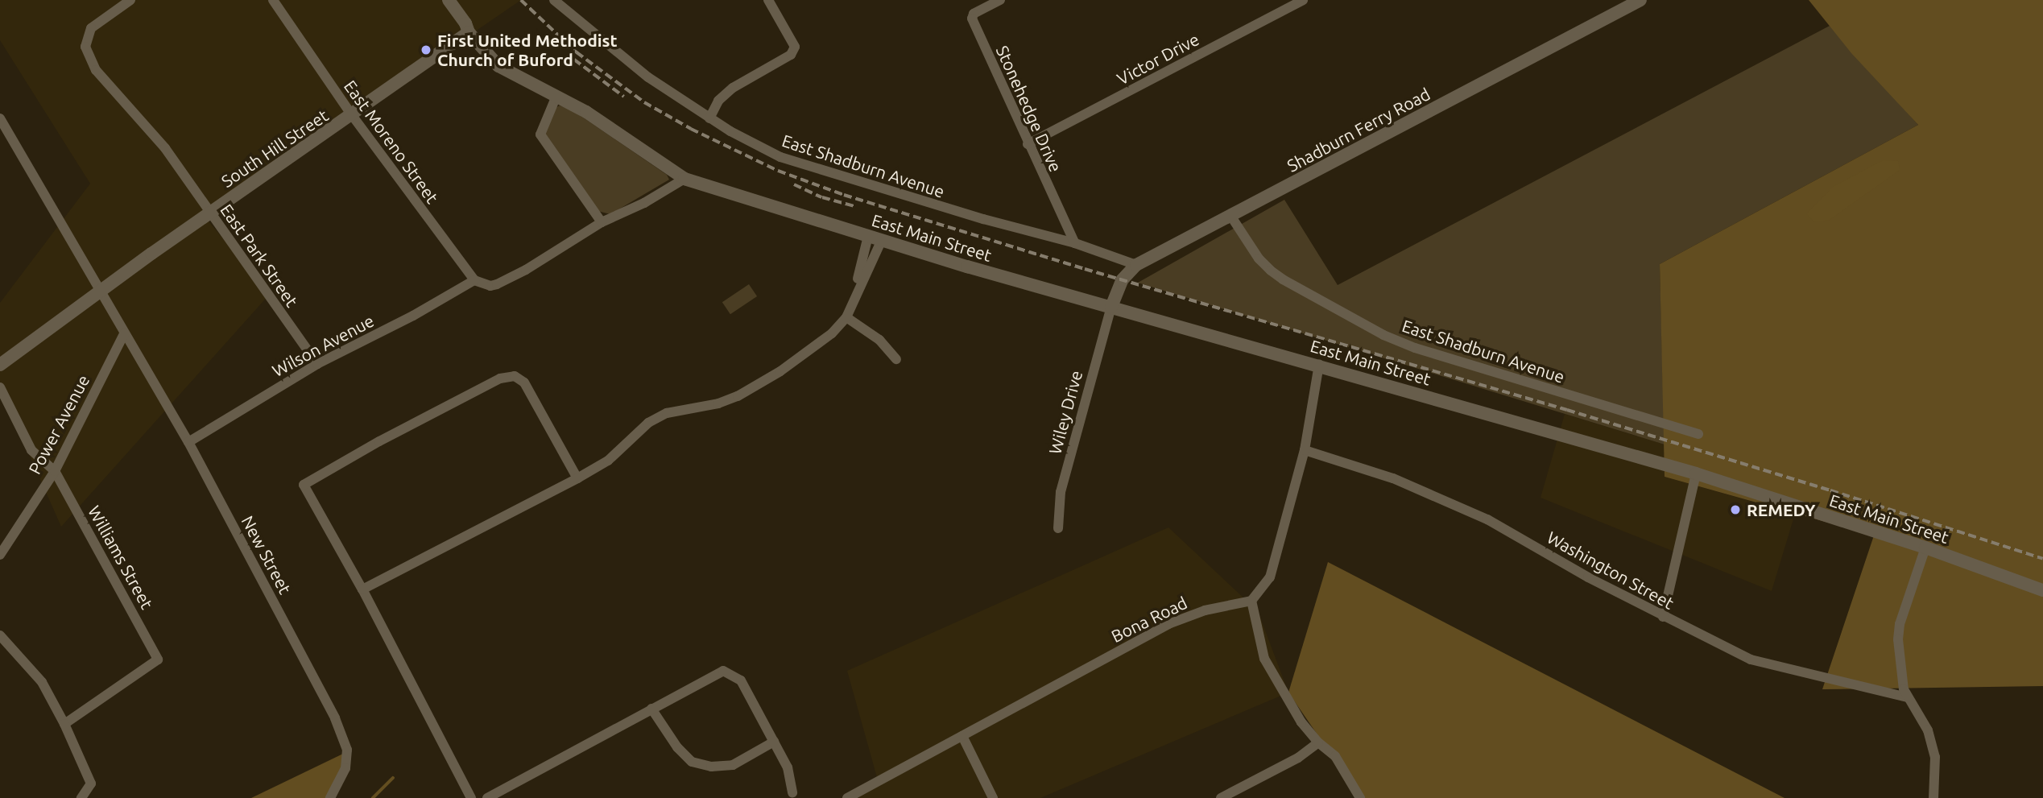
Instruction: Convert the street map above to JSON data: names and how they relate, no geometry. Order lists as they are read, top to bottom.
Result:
{
  "streets": {
    "street": [
      "Victor Drive",
      "Stonehedge Drive",
      "Shadburn Ferry Road",
      "East Moreno Street",
      "South Hill Street",
      "East Shadburn Avenue",
      "East Main Street",
      "East Park Street",
      "Wilson Avenue",
      "Wiley Drive",
      "Power Avenue",
      "New Street",
      "Williams Street",
      "Washington Street",
      "Bona Road"
    ]
  },
  "crossings": [
    ["Victor Drive", "Stonehedge Drive"],
    ["Stonehedge Drive", "East Shadburn Avenue"],
    ["Shadburn Ferry Road", "East Shadburn Avenue"],
    ["Shadburn Ferry Road", "East Main Street"],
    ["Shadburn Ferry Road", "Wiley Drive"],
    ["East Moreno Street", "South Hill Street"],
    ["East Moreno Street", "Wilson Avenue"],
    ["South Hill Street", "East Main Street"],
    ["South Hill Street", "East Park Street"],
    ["East Main Street", "Wiley Drive"],
    ["East Park Street", "Wilson Avenue"],
    ["Wilson Avenue", "New Street"],
    ["Power Avenue", "New Street"],
    ["Power Avenue", "Williams Street"]
  ],
  "places": ["First United Methodist Church of Buford", "REMEDY"]
}
